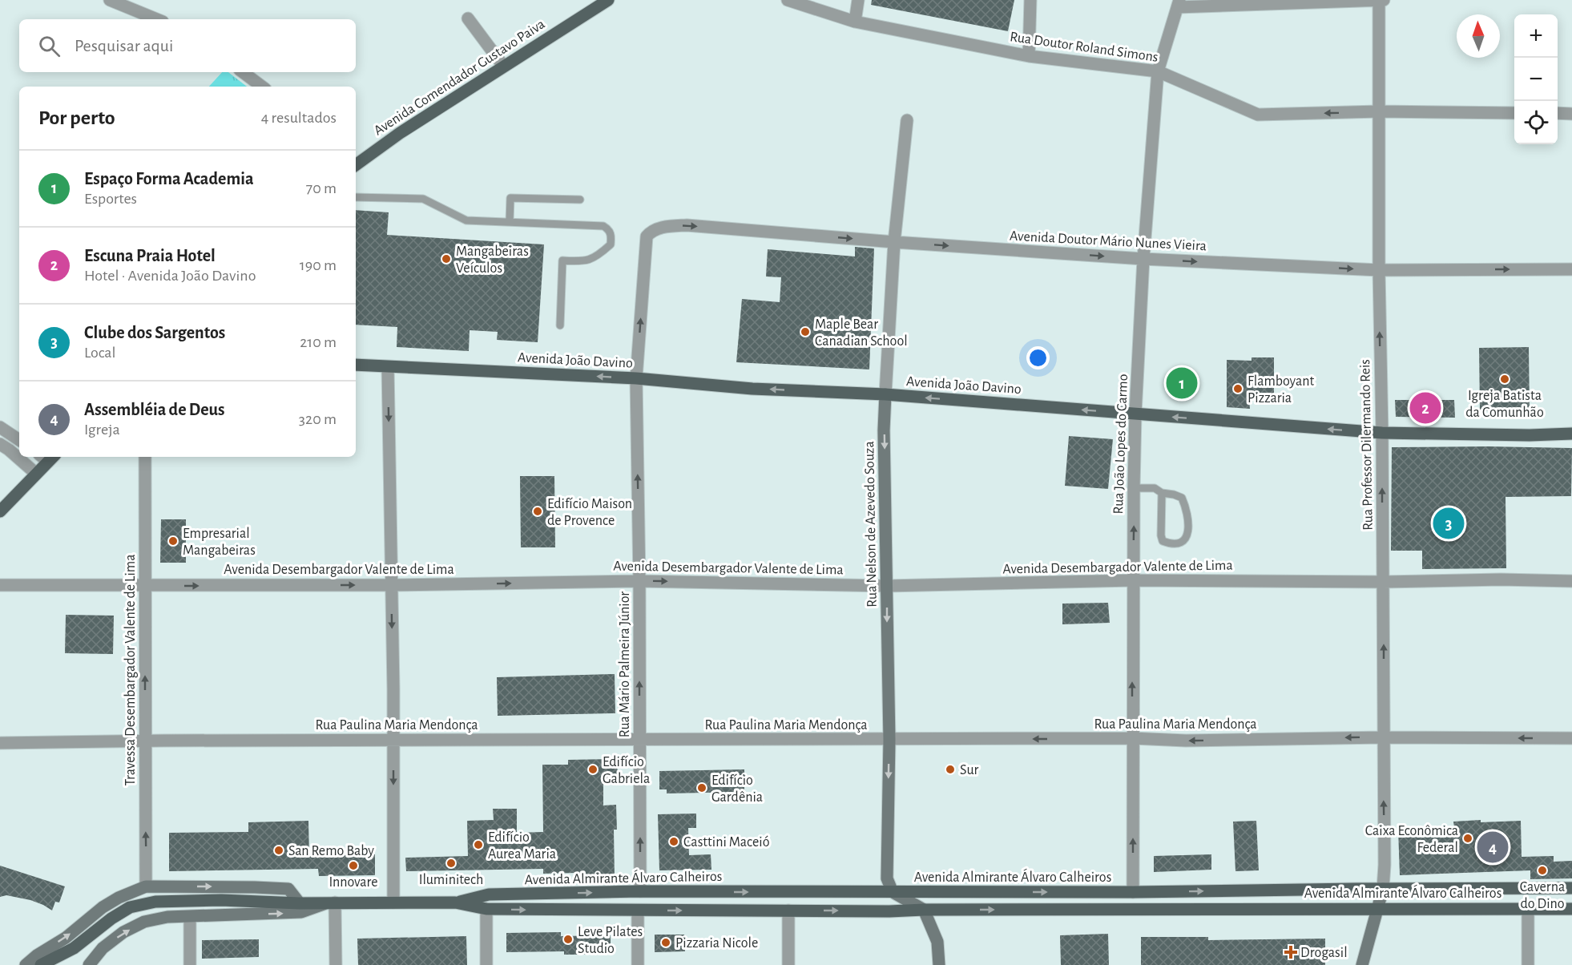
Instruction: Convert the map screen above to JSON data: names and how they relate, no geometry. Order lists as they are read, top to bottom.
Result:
{
  "streets": {
    "main road": ["Avenida Comendador Gustavo Paiva", "Avenida João Davino", "Avenida Almirante Álvaro Calheiros"],
    "street": [
      "Rua Doutor Roland Simons",
      "Avenida Doutor Mário Nunes Vieira",
      "Rua João Lopes do Carmo",
      "Rua Professor Dilermando Reis",
      "Rua Nelson de Azevedo Souza",
      "Avenida Desembargador Valente de Lima",
      "Rua Mário Palmeira Júnior",
      "Travessa Desembargador Valente de Lima",
      "Rua Paulina Maria Mendonça"
    ]
  },
  "crossings": [
    ["Rua Doutor Roland Simons", "Rua João Lopes do Carmo"],
    ["Rua Doutor Roland Simons", "Rua Professor Dilermando Reis"],
    ["Avenida Doutor Mário Nunes Vieira", "Rua João Lopes do Carmo"],
    ["Avenida Doutor Mário Nunes Vieira", "Rua Professor Dilermando Reis"],
    ["Avenida Doutor Mário Nunes Vieira", "Rua Nelson de Azevedo Souza"],
    ["Avenida Doutor Mário Nunes Vieira", "Rua Mário Palmeira Júnior"],
    ["Avenida João Davino", "Rua João Lopes do Carmo"],
    ["Avenida João Davino", "Rua Professor Dilermando Reis"],
    ["Avenida João Davino", "Rua Nelson de Azevedo Souza"],
    ["Avenida João Davino", "Rua Mário Palmeira Júnior"],
    ["Rua João Lopes do Carmo", "Avenida Desembargador Valente de Lima"],
    ["Rua João Lopes do Carmo", "Rua Paulina Maria Mendonça"],
    ["Rua João Lopes do Carmo", "Avenida Almirante Álvaro Calheiros"],
    ["Rua Professor Dilermando Reis", "Avenida Desembargador Valente de Lima"],
    ["Rua Professor Dilermando Reis", "Rua Paulina Maria Mendonça"],
    ["Rua Professor Dilermando Reis", "Avenida Almirante Álvaro Calheiros"],
    ["Rua Nelson de Azevedo Souza", "Avenida Desembargador Valente de Lima"],
    ["Rua Nelson de Azevedo Souza", "Rua Paulina Maria Mendonça"],
    ["Rua Nelson de Azevedo Souza", "Avenida Almirante Álvaro Calheiros"],
    ["Avenida Desembargador Valente de Lima", "Rua Mário Palmeira Júnior"],
    ["Avenida Desembargador Valente de Lima", "Travessa Desembargador Valente de Lima"],
    ["Rua Mário Palmeira Júnior", "Rua Paulina Maria Mendonça"],
    ["Rua Mário Palmeira Júnior", "Avenida Almirante Álvaro Calheiros"],
    ["Travessa Desembargador Valente de Lima", "Rua Paulina Maria Mendonça"]
  ],
  "one_way": [
    "Avenida Doutor Mário Nunes Vieira",
    "Avenida João Davino",
    "Rua João Lopes do Carmo",
    "Rua Professor Dilermando Reis",
    "Rua Nelson de Azevedo Souza",
    "Avenida Desembargador Valente de Lima",
    "Rua Mário Palmeira Júnior",
    "Travessa Desembargador Valente de Lima",
    "Rua Paulina Maria Mendonça",
    "Avenida Almirante Álvaro Calheiros"
  ],
  "places": {
    "other": [
      "Mangabeiras Veículos",
      "Maple Bear Canadian School",
      "Igreja Batista da Comunhão",
      "Flamboyant Pizzaria",
      "Edifício Maison de Provence",
      "Empresarial Mangabeiras",
      "Edifício Gabriela",
      "Sur",
      "Edifício Gardênia",
      "Caixa Econômica Federal",
      "Casttini Maceió",
      "Edifício Aurea Maria",
      "San Remo Baby",
      "Iluminitech",
      "Innovare",
      "Caverna do Dino",
      "Leve Pilates Studio",
      "Pizzaria Nicole"
    ],
    "health": ["Drogasil"]
  },
  "north": "top",
  "page": {
    "map_buttons": ["+", "−"],
    "search": "Pesquisar aqui",
    "heading": ["Por perto", "4 resultados"],
    "list": [
      {
        "mark": "1",
        "name": "Espaço Forma Academia",
        "note": "Esportes",
        "value": "70 m"
      },
      {
        "mark": "2",
        "name": "Escuna Praia Hotel",
        "note": "Hotel · Avenida João Davino",
        "value": "190 m"
      },
      {
        "mark": "3",
        "name": "Clube dos Sargentos",
        "note": "Local",
        "value": "210 m"
      },
      {
        "mark": "4",
        "name": "Assembléia de Deus",
        "note": "Igreja",
        "value": "320 m"
      }
    ],
    "pins": [
      "1",
      "2",
      "3",
      "4"
    ]
  }
}
